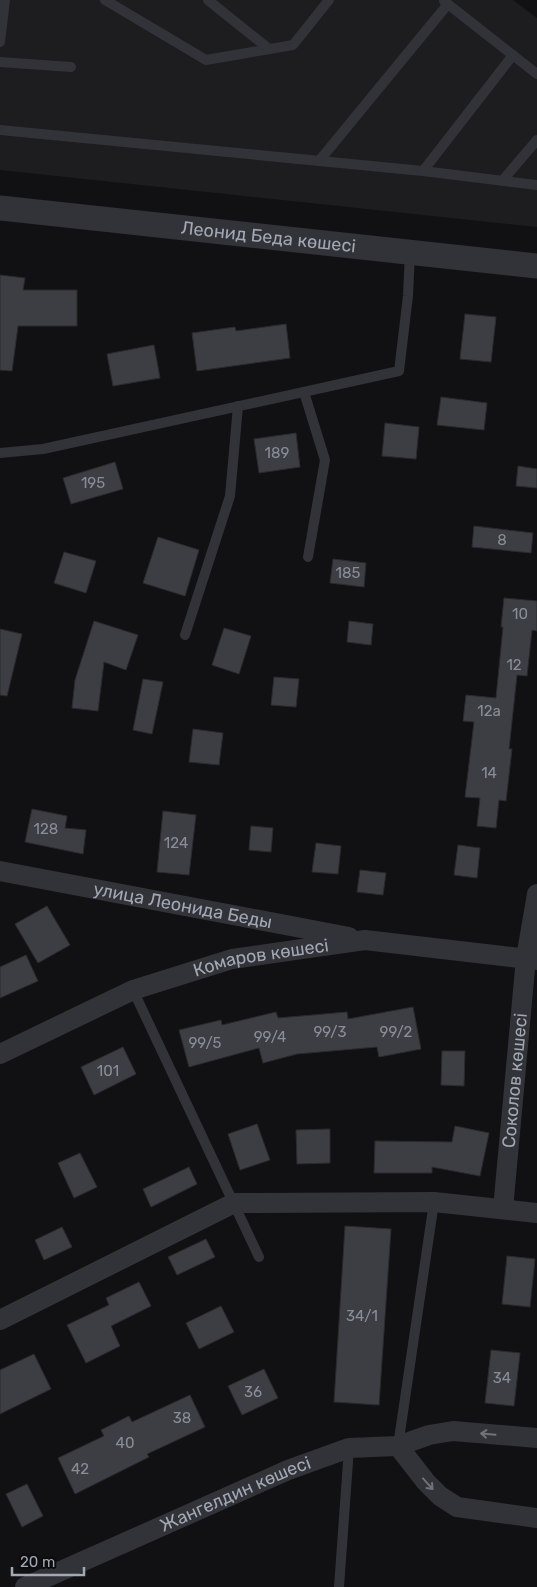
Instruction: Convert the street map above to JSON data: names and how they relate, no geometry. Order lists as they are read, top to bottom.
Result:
{
  "streets": {
    "street": [
      "Леонид Беда көшесі",
      "улица Леонида Беды",
      "Комаров көшесі",
      "Соколов көшесі",
      "Жангелдин көшесі"
    ]
  },
  "crossings": [
    ["улица Леонида Беды", "Комаров көшесі"],
    ["Комаров көшесі", "Соколов көшесі"]
  ],
  "house_numbers": [
    "189",
    "195",
    "8",
    "185",
    "10",
    "12",
    "12а",
    "14",
    "128",
    "124",
    "99/3",
    "99/2",
    "99/4",
    "99/5",
    "101",
    "34/1",
    "34",
    "36",
    "38",
    "40",
    "42"
  ],
  "scale_bar": "20 m"
}
